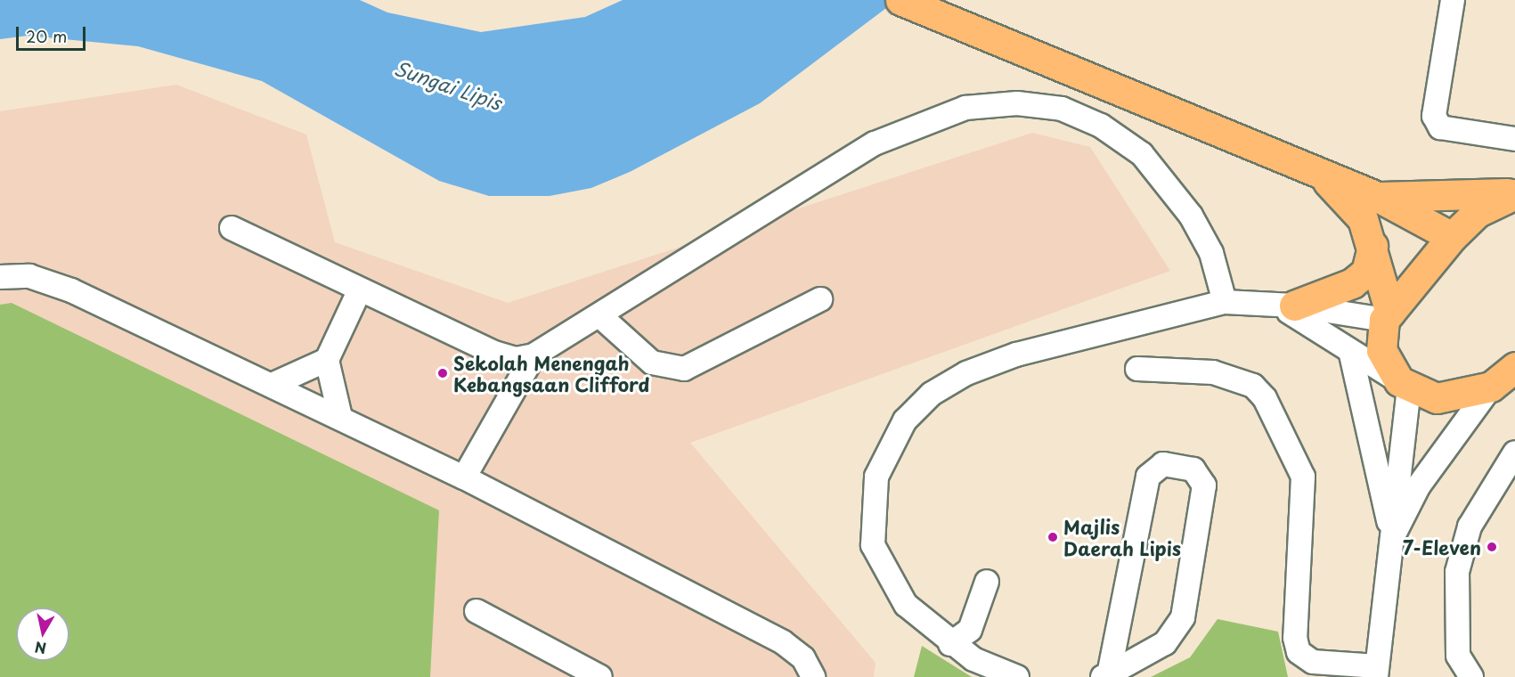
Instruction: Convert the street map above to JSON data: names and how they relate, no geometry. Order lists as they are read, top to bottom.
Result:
{
  "water": ["Sungai Lipis"],
  "places": ["Sekolah Menengah Kebangsaan Clifford", "Majlis Daerah Lipis", "7-Eleven"],
  "scale_bar": "20 m",
  "north": "bottom"
}
